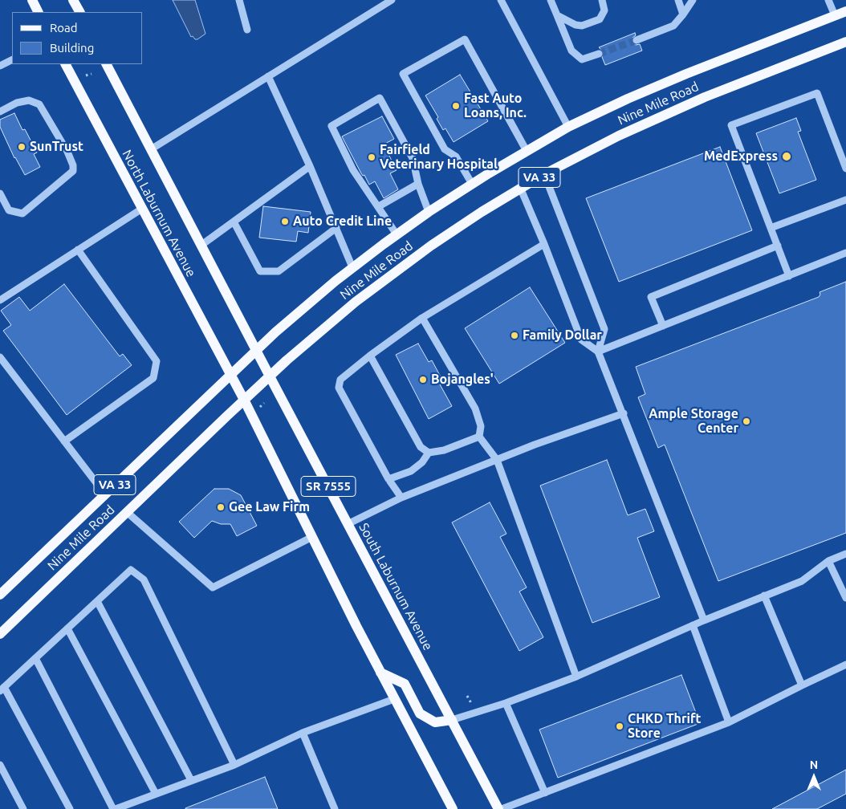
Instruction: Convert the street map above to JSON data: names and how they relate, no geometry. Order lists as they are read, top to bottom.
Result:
{
  "streets": {
    "main road": [
      "Nine Mile Road",
      "VA 33",
      "North Laburnum Avenue",
      "SR 7555",
      "South Laburnum Avenue"
    ]
  },
  "crossings": [
    ["Nine Mile Road", "North Laburnum Avenue"],
    ["Nine Mile Road", "South Laburnum Avenue"],
    ["North Laburnum Avenue", "South Laburnum Avenue"]
  ],
  "places": [
    "Fast Auto Loans, Inc.",
    "SunTrust",
    "MedExpress",
    "Fairfield Veterinary Hospital",
    "Auto Credit Line",
    "Family Dollar",
    "Bojangles'",
    "Ample Storage Center",
    "Gee Law Firm",
    "CHKD Thrift Store"
  ],
  "legend": ["Road", "Building"],
  "north": "top"
}
